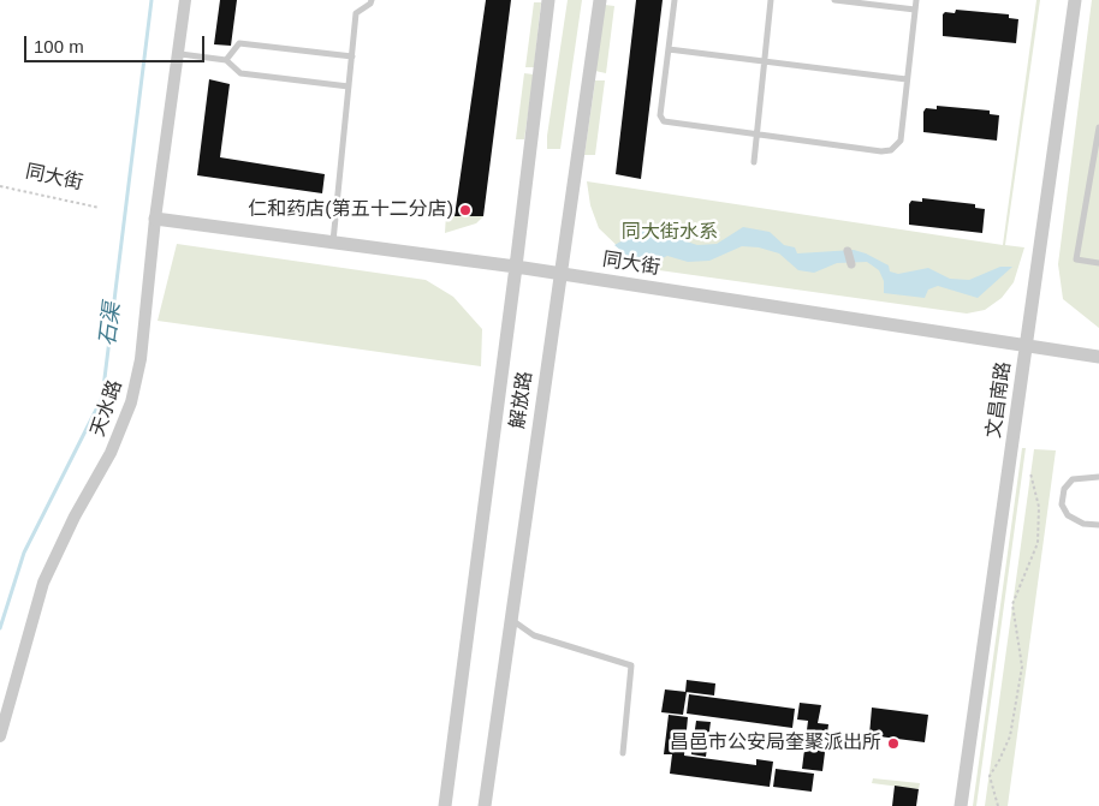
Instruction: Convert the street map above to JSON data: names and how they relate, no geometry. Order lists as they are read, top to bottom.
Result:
{
  "streets": {
    "street": [
      "同大街",
      "解放路",
      "文昌南路",
      "天水路"
    ]
  },
  "crossings": [
    ["同大街", "解放路"],
    ["同大街", "文昌南路"],
    ["同大街", "天水路"]
  ],
  "water": ["石渠"],
  "parks": ["同大街水系"],
  "places": ["仁和药店(第五十二分店)", "昌邑市公安局奎聚派出所"],
  "scale_bar": "100 m"
}
